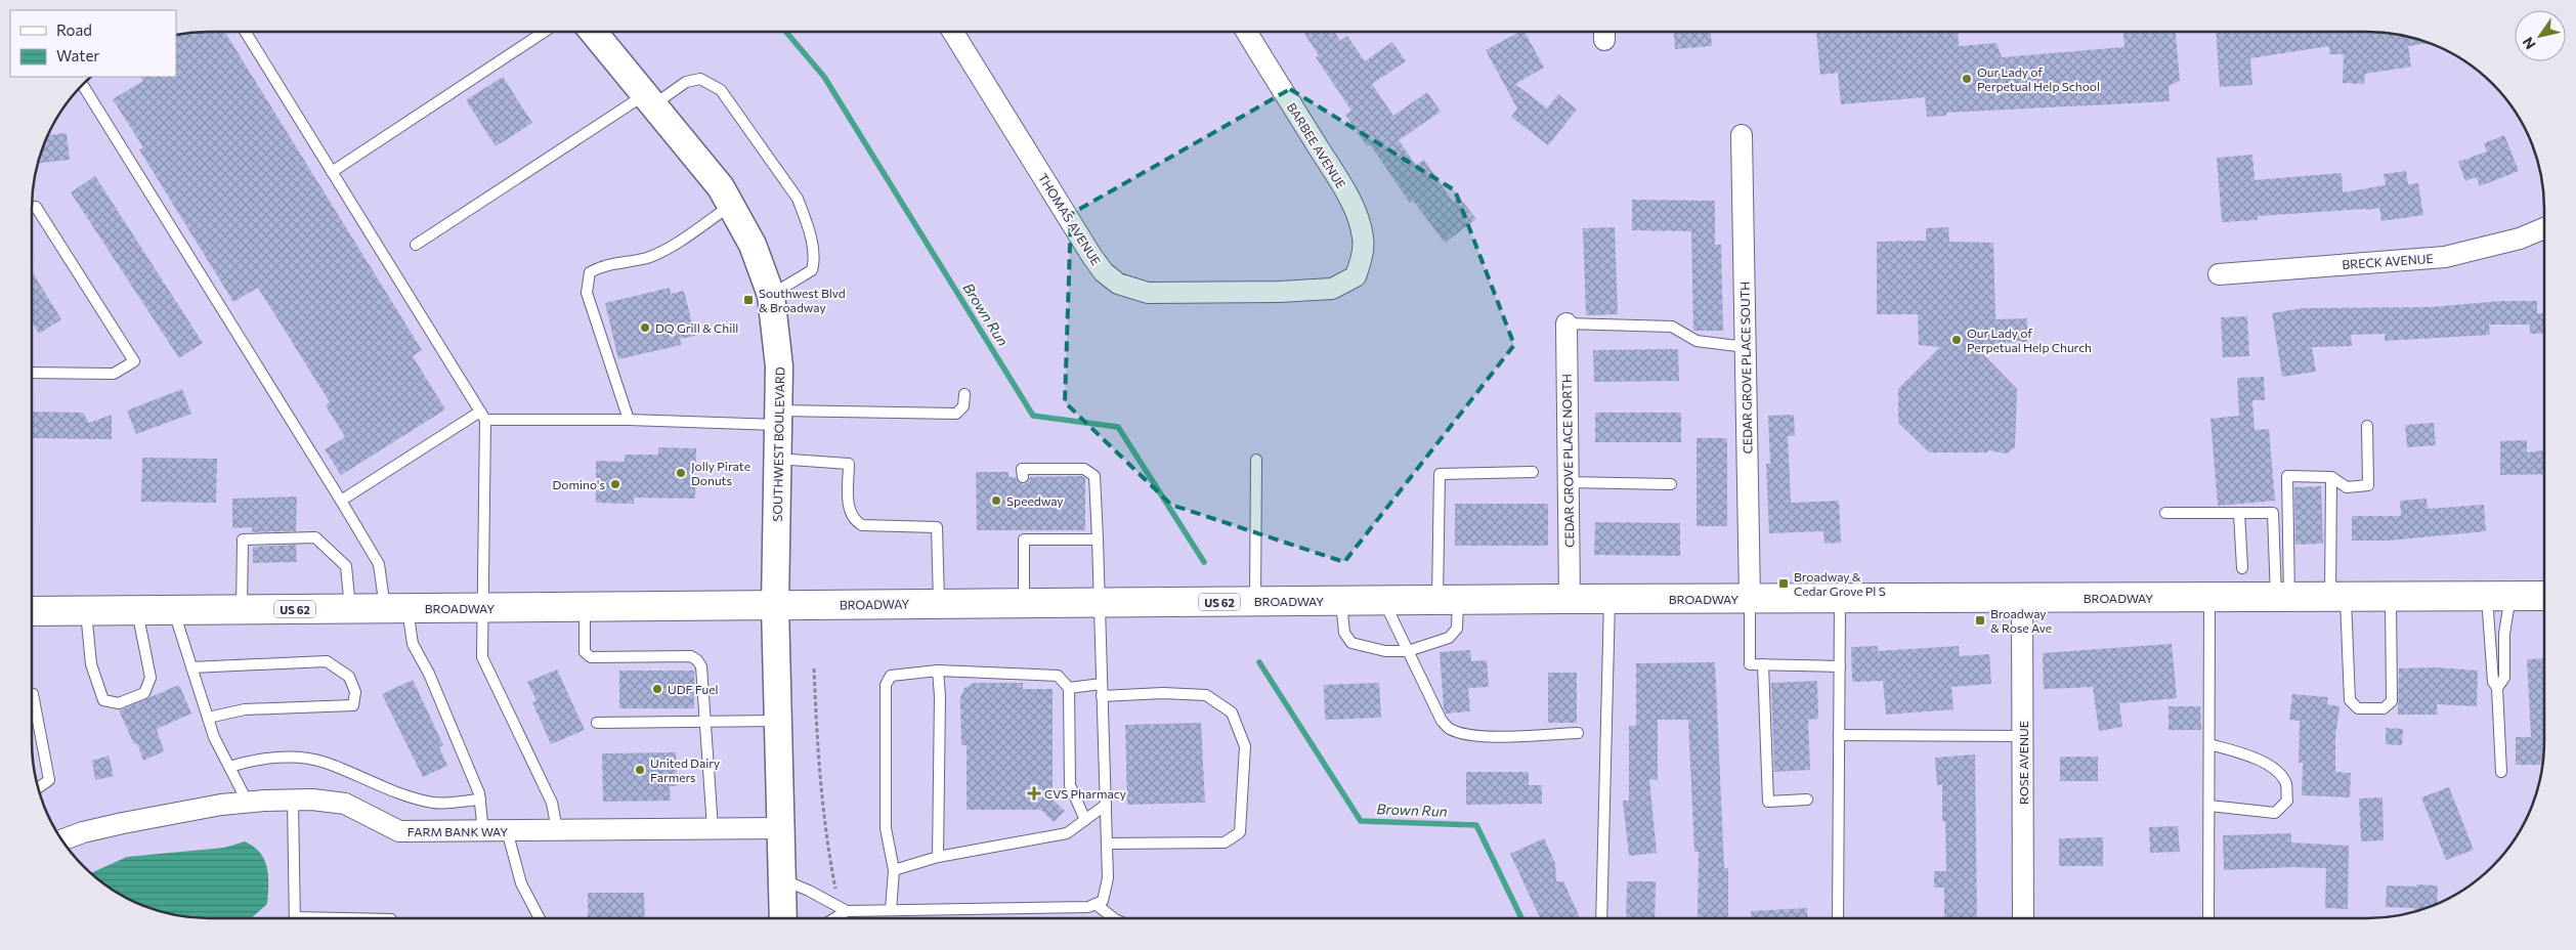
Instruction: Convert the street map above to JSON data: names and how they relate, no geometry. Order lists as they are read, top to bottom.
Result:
{
  "streets": {
    "main road": ["BROADWAY", "US 62"],
    "street": [
      "BARBEE AVENUE",
      "THOMAS AVENUE",
      "BRECK AVENUE",
      "CEDAR GROVE PLACE SOUTH",
      "SOUTHWEST BOULEVARD",
      "CEDAR GROVE PLACE NORTH",
      "ROSE AVENUE",
      "FARM BANK WAY"
    ]
  },
  "crossings": [
    ["BARBEE AVENUE", "THOMAS AVENUE"],
    ["CEDAR GROVE PLACE SOUTH", "BROADWAY"],
    ["SOUTHWEST BOULEVARD", "BROADWAY"],
    ["SOUTHWEST BOULEVARD", "FARM BANK WAY"],
    ["CEDAR GROVE PLACE NORTH", "BROADWAY"],
    ["BROADWAY", "ROSE AVENUE"]
  ],
  "water": ["Brown Run"],
  "places": {
    "other": [
      "Our Lady of Perpetual Help School",
      "DQ Grill & Chill",
      "Our Lady of Perpetual Help Church",
      "Jolly Pirate Donuts",
      "Domino's",
      "Speedway",
      "UDF Fuel",
      "United Dairy Farmers"
    ],
    "transit": ["Southwest Blvd & Broadway", "Broadway & Cedar Grove Pl S", "Broadway & Rose Ave"],
    "health": ["CVS Pharmacy"]
  },
  "legend": ["Road", "Water"],
  "north": "bottom left"
}
